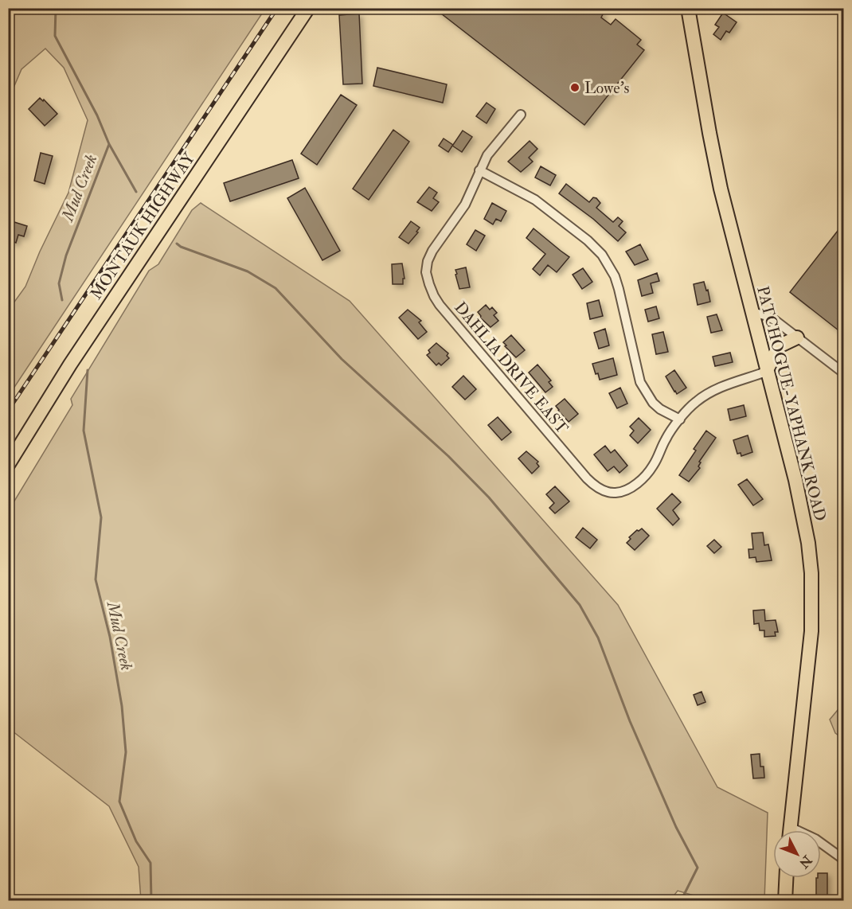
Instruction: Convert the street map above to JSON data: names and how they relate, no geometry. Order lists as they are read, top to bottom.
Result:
{
  "streets": {
    "main road": ["MONTAUK HIGHWAY", "PATCHOGUE-YAPHANK ROAD"],
    "street": ["DAHLIA DRIVE EAST"]
  },
  "crossings": [
    ["DAHLIA DRIVE EAST", "PATCHOGUE-YAPHANK ROAD"]
  ],
  "water": ["Mud Creek"],
  "places": ["Lowe's"],
  "north": "bottom right"
}
